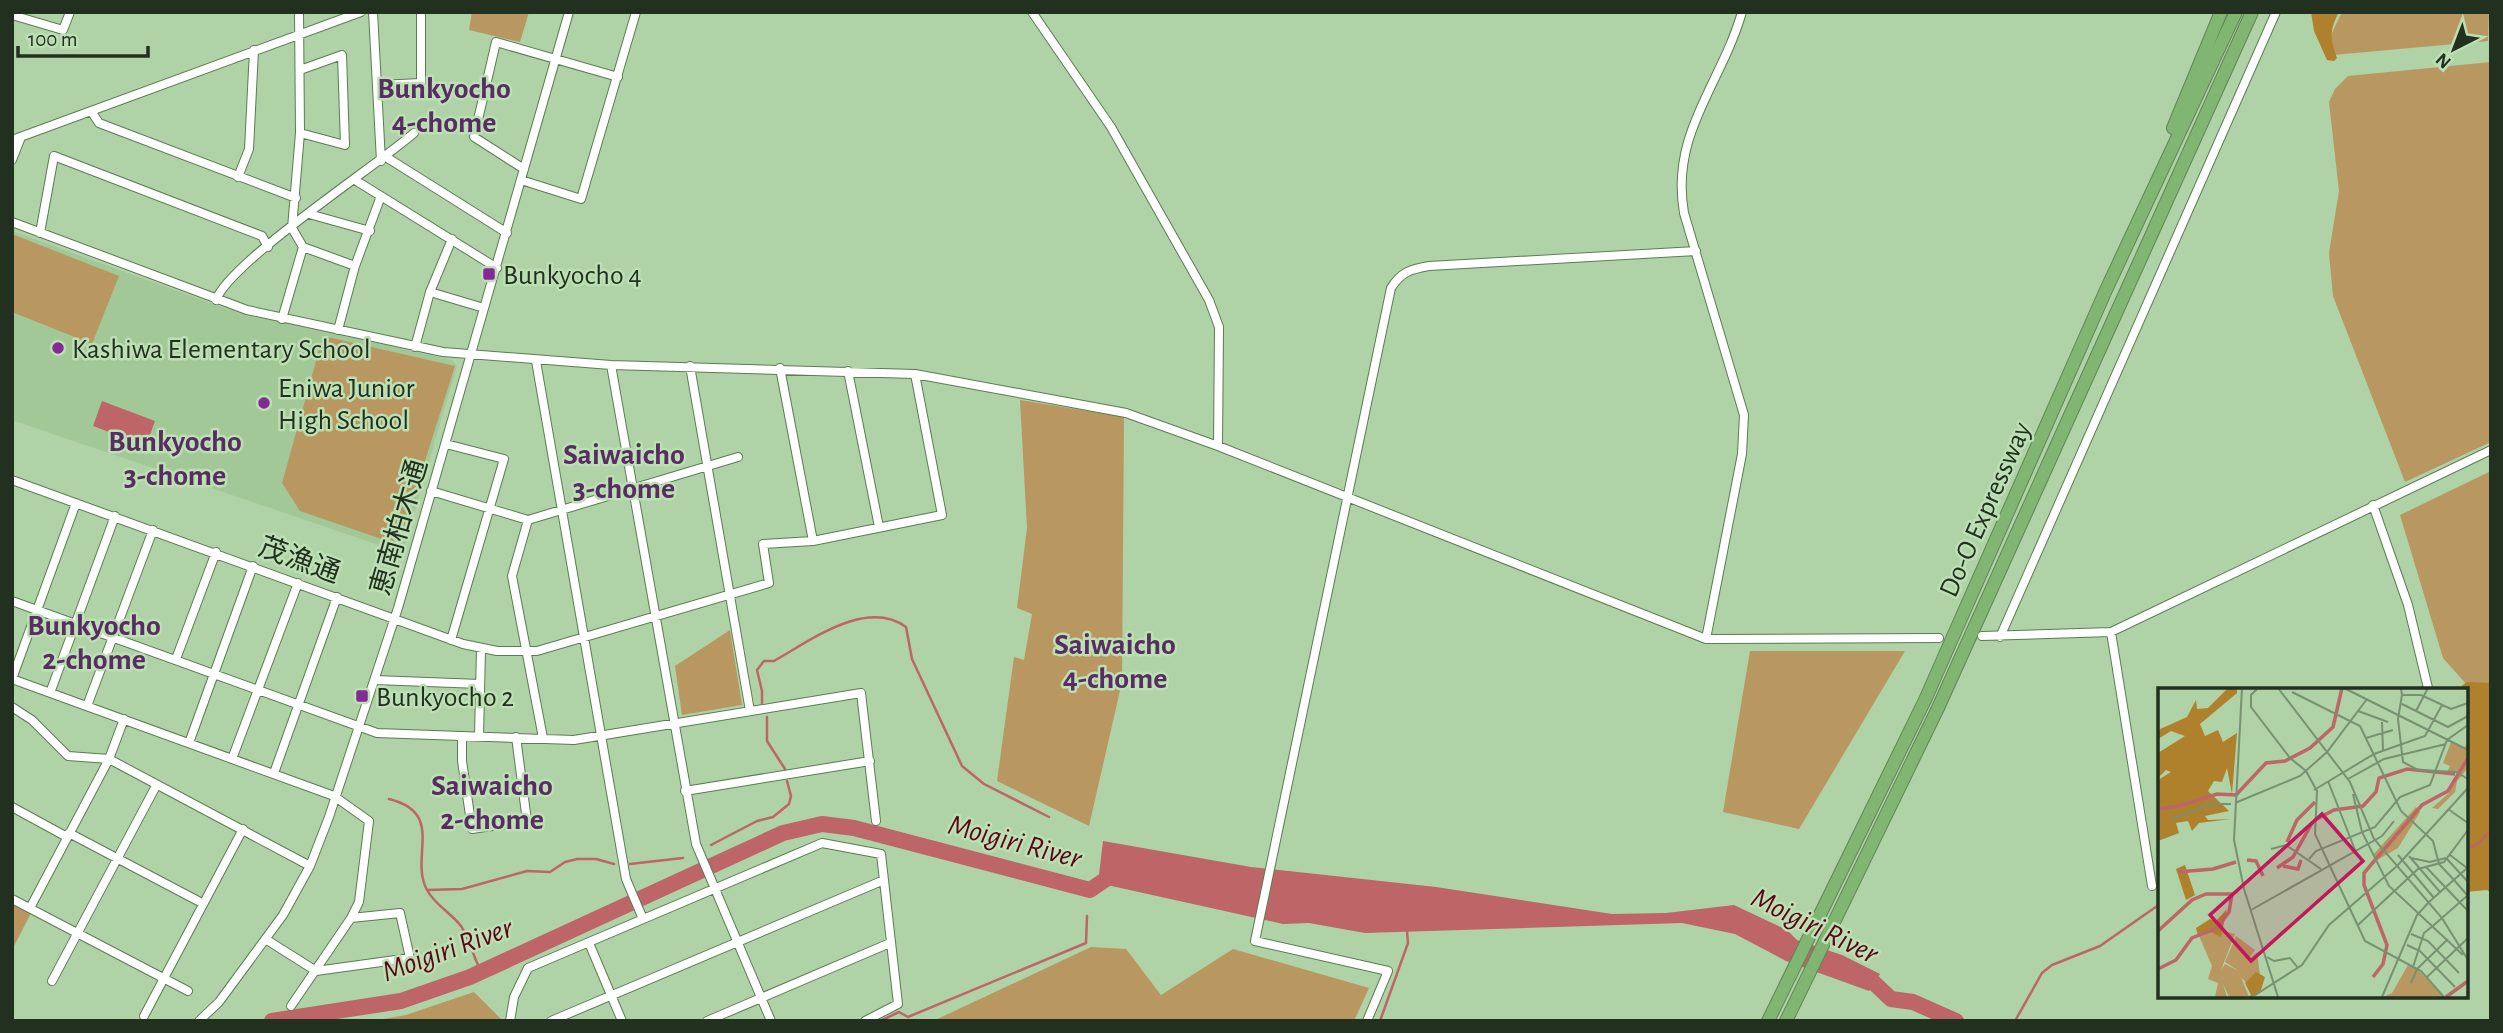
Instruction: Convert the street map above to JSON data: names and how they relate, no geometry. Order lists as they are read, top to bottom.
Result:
{
  "streets": {
    "highway": ["Do-O Expressway"],
    "street": ["恵南柏木通", "茂漁通"]
  },
  "crossings": [
    ["恵南柏木通", "茂漁通"]
  ],
  "districts": [
    "Bunkyocho 4-chome",
    "Bunkyocho 3-chome",
    "Saiwaicho 3-chome",
    "Bunkyocho 2-chome",
    "Saiwaicho 4-chome",
    "Saiwaicho 2-chome"
  ],
  "water": ["Moigiri River"],
  "places": {
    "transit": ["Bunkyocho 4", "Bunkyocho 2"],
    "other": ["Kashiwa Elementary School", "Eniwa Junior High School"]
  },
  "scale_bar": "100 m",
  "north": "bottom left"
}
